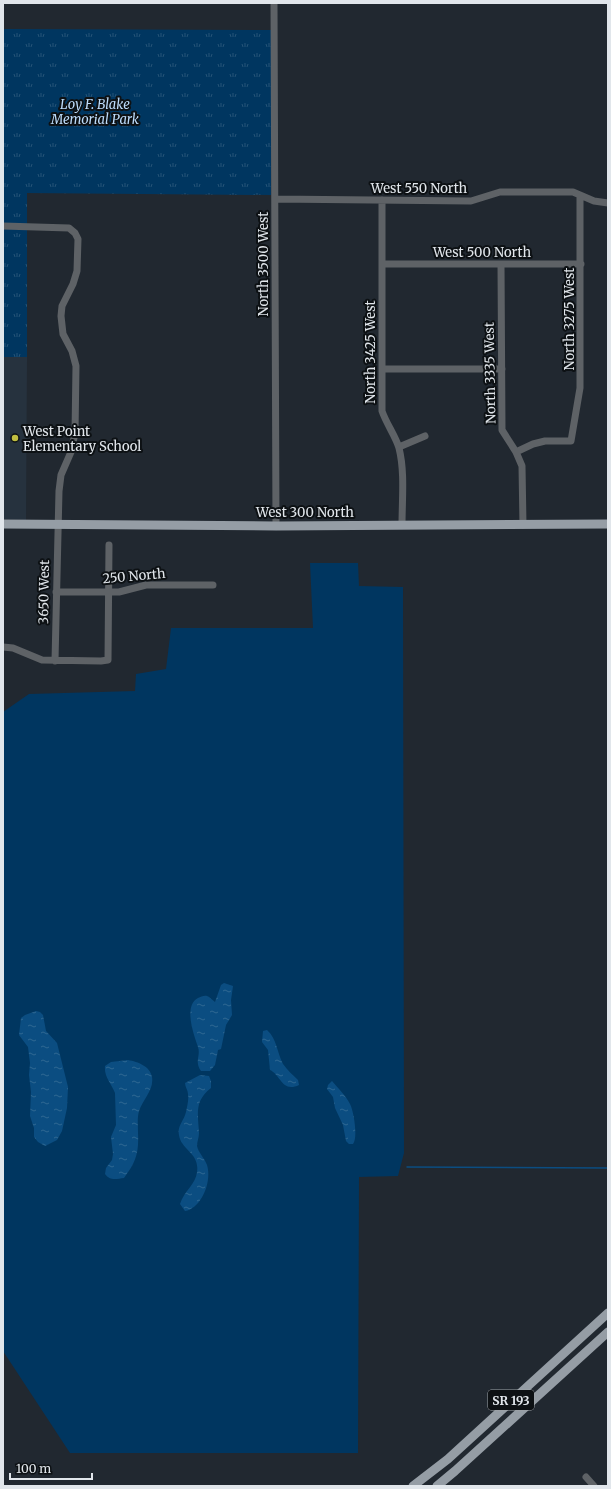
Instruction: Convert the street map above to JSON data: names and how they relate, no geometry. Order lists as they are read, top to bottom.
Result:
{
  "streets": {
    "main road": ["West 300 North", "SR 193"],
    "street": [
      "West 550 North",
      "West 500 North",
      "North 3500 West",
      "North 3275 West",
      "North 3425 West",
      "North 3335 West",
      "250 North",
      "3650 West"
    ]
  },
  "crossings": [
    ["West 550 North", "North 3500 West"],
    ["West 550 North", "North 3275 West"],
    ["West 550 North", "North 3425 West"],
    ["West 500 North", "North 3275 West"],
    ["West 500 North", "North 3425 West"],
    ["West 500 North", "North 3335 West"],
    ["North 3500 West", "West 300 North"],
    ["North 3275 West", "North 3335 West"],
    ["North 3425 West", "West 300 North"],
    ["North 3335 West", "West 300 North"],
    ["West 300 North", "3650 West"],
    ["250 North", "3650 West"]
  ],
  "parks": ["Loy F. Blake Memorial Park"],
  "places": ["West Point Elementary School"],
  "scale_bar": "100 m"
}
